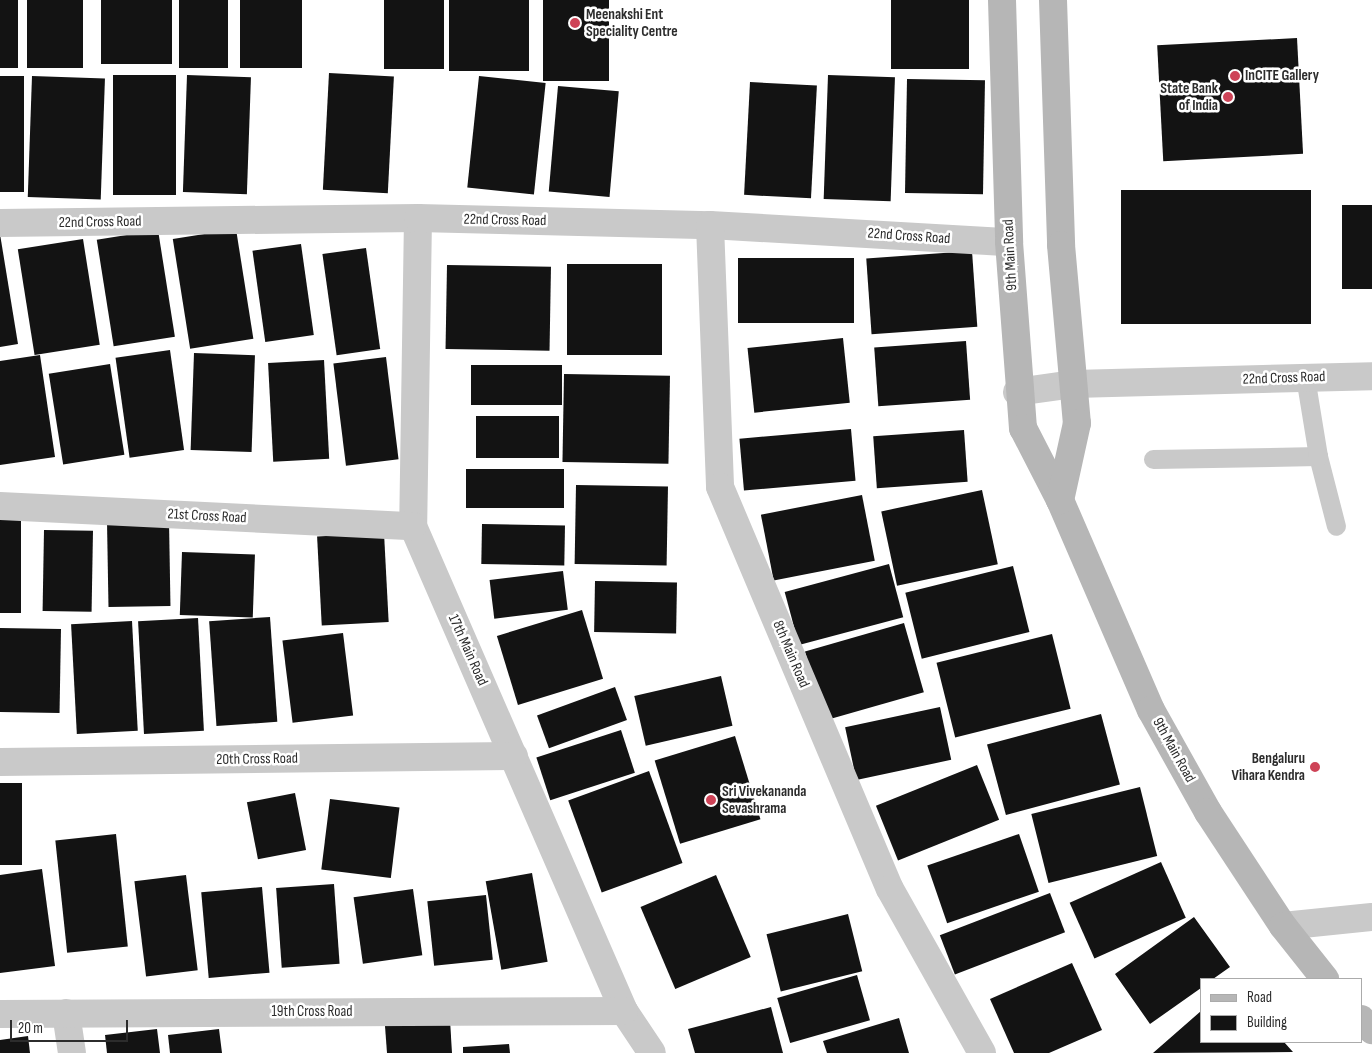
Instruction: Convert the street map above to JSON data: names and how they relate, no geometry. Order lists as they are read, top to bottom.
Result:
{
  "streets": {
    "main road": ["9th Main Road"],
    "street": [
      "22nd Cross Road",
      "21st Cross Road",
      "17th Main Road",
      "8th Main Road",
      "20th Cross Road",
      "19th Cross Road"
    ]
  },
  "crossings": [
    ["22nd Cross Road", "9th Main Road"],
    ["22nd Cross Road", "17th Main Road"],
    ["22nd Cross Road", "8th Main Road"],
    ["21st Cross Road", "17th Main Road"],
    ["17th Main Road", "20th Cross Road"],
    ["17th Main Road", "19th Cross Road"]
  ],
  "places": [
    "Meenakshi Ent Speciality Centre",
    "InCITE Gallery",
    "State Bank of India",
    "Bengaluru Vihara Kendra",
    "Sri Vivekananda Sevashrama"
  ],
  "legend": ["Road", "Building"],
  "scale_bar": "20 m"
}
